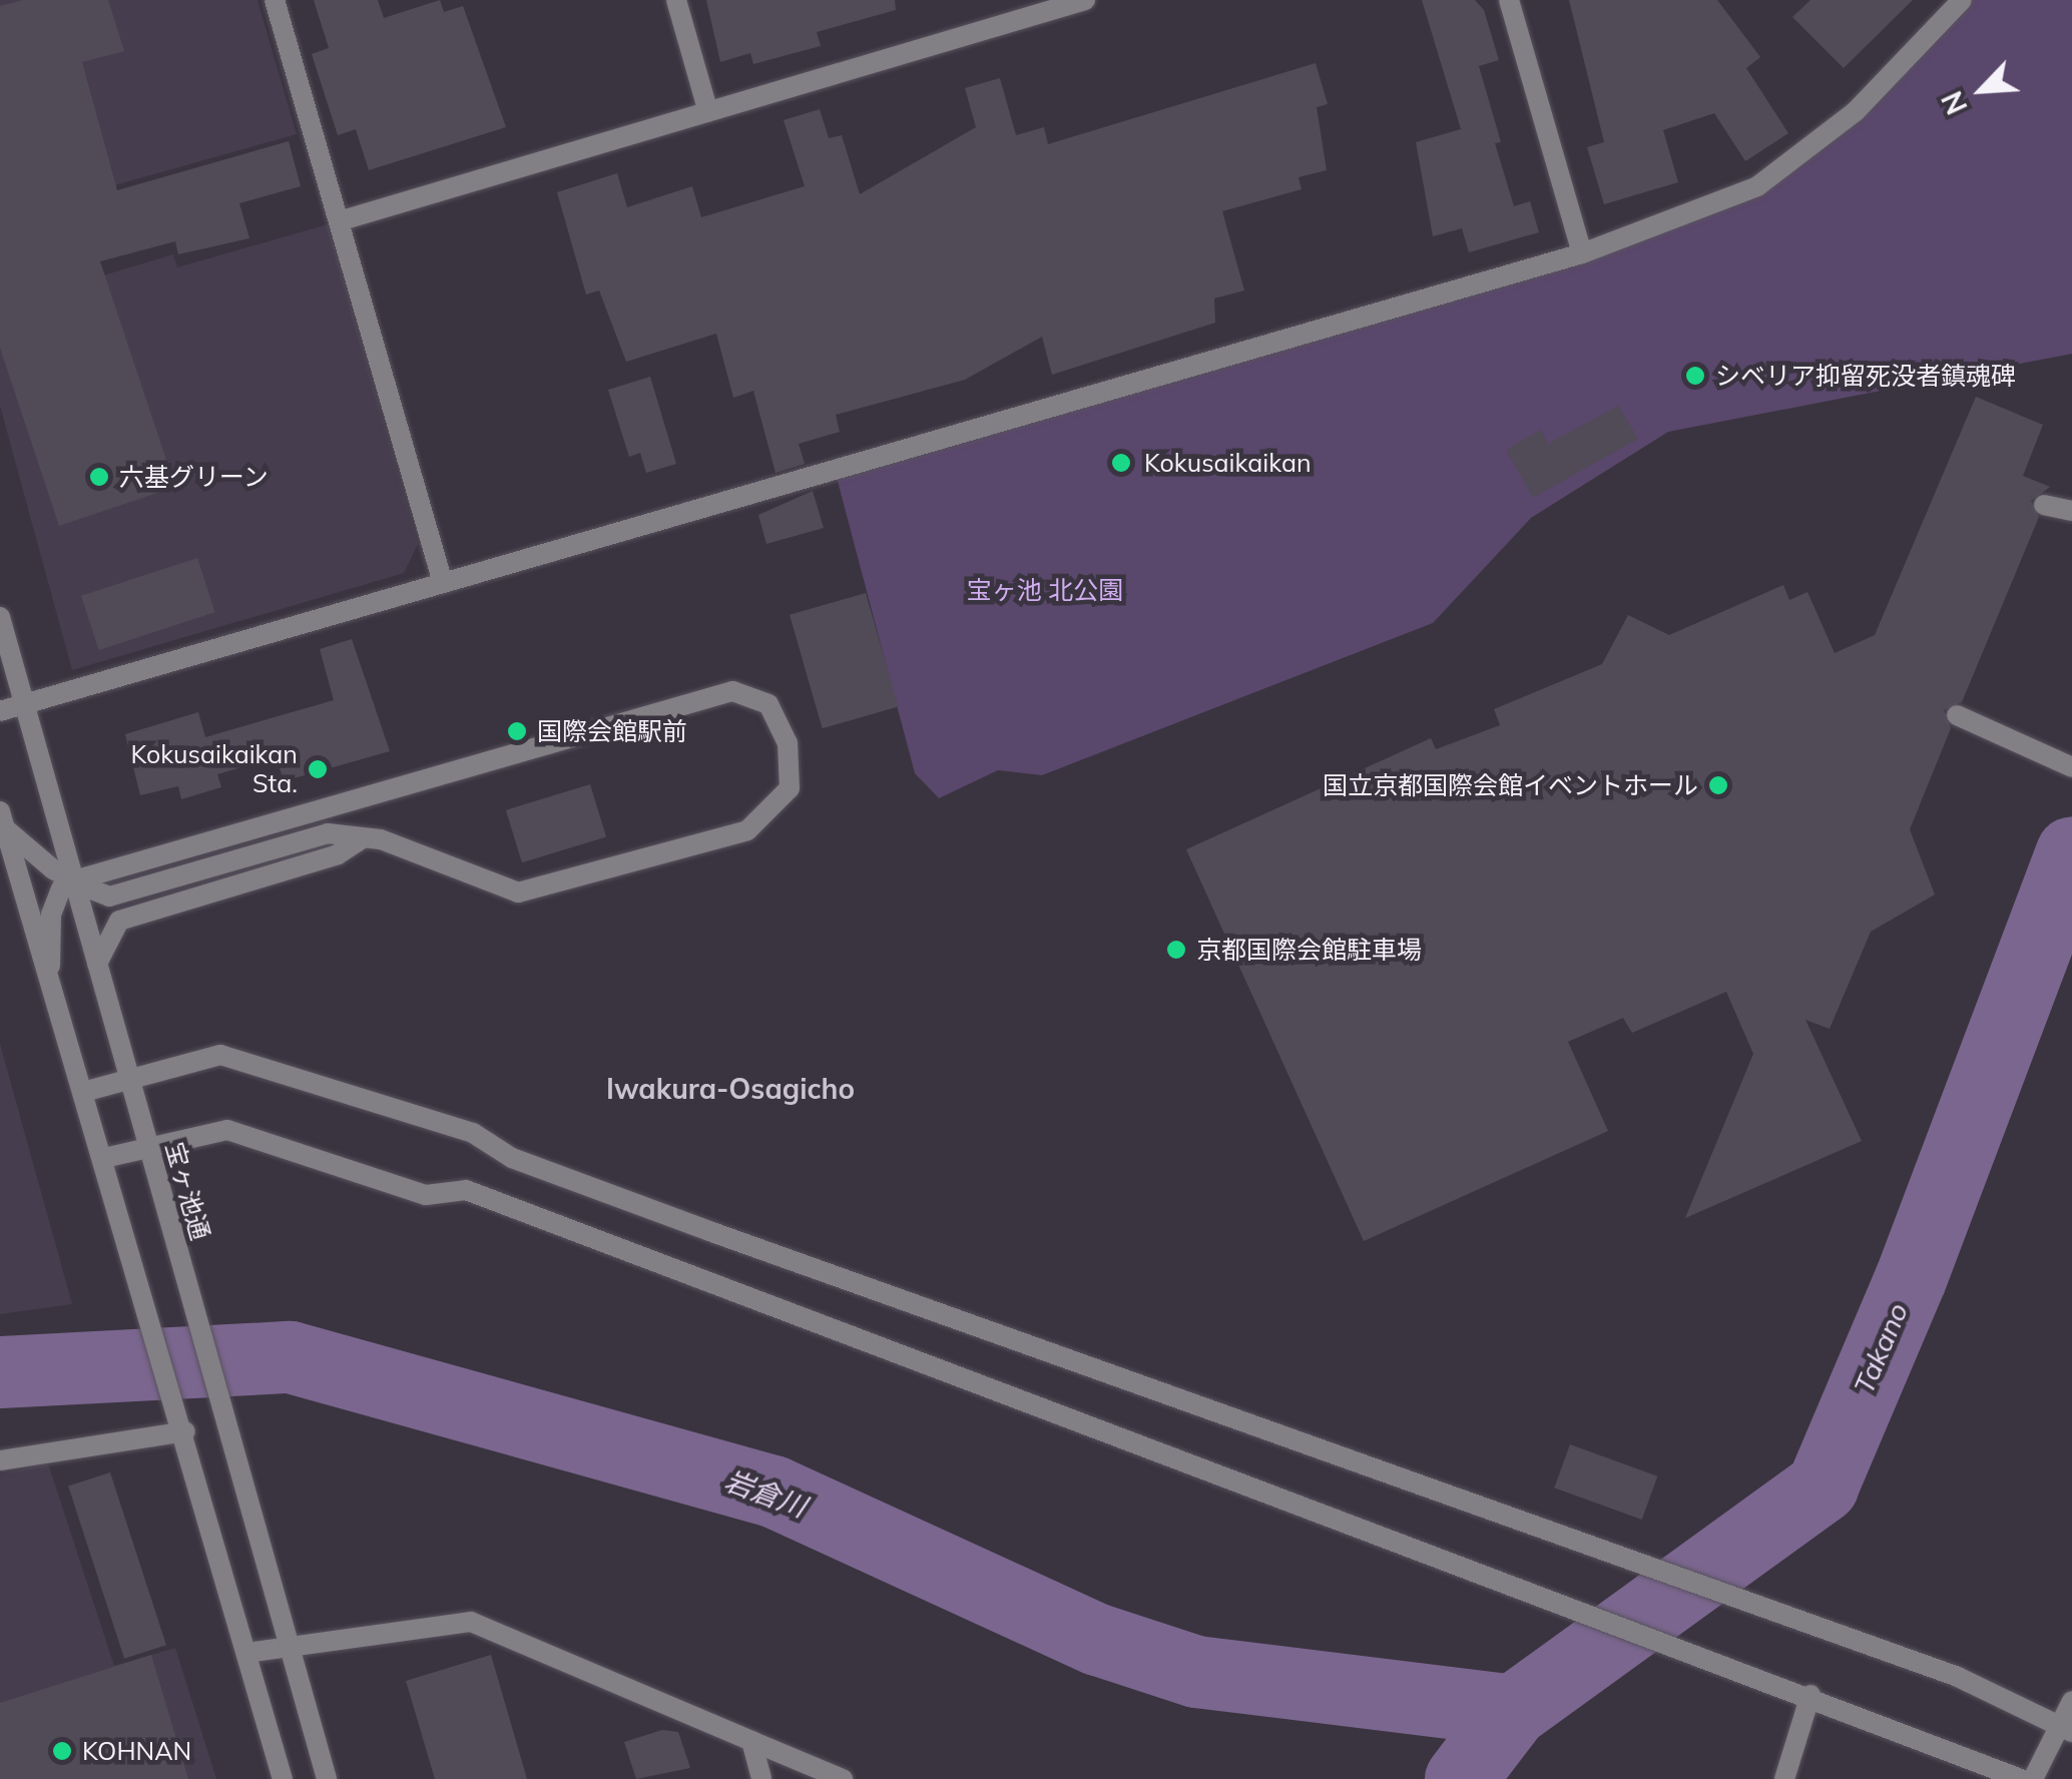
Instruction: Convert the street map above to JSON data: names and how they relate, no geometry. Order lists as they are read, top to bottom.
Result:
{
  "streets": {
    "street": ["宝ヶ池通"]
  },
  "districts": ["Iwakura-Osagicho"],
  "water": ["Takano", "岩倉川"],
  "parks": ["宝ヶ池 北公園"],
  "places": [
    "シベリア抑留死没者鎮魂碑",
    "Kokusaikaikan",
    "六基グリーン",
    "国際会館駅前",
    "Kokusaikaikan Sta.",
    "国立京都国際会館イベントホール",
    "京都国際会館駐車場",
    "KOHNAN"
  ],
  "north": "bottom left"
}
